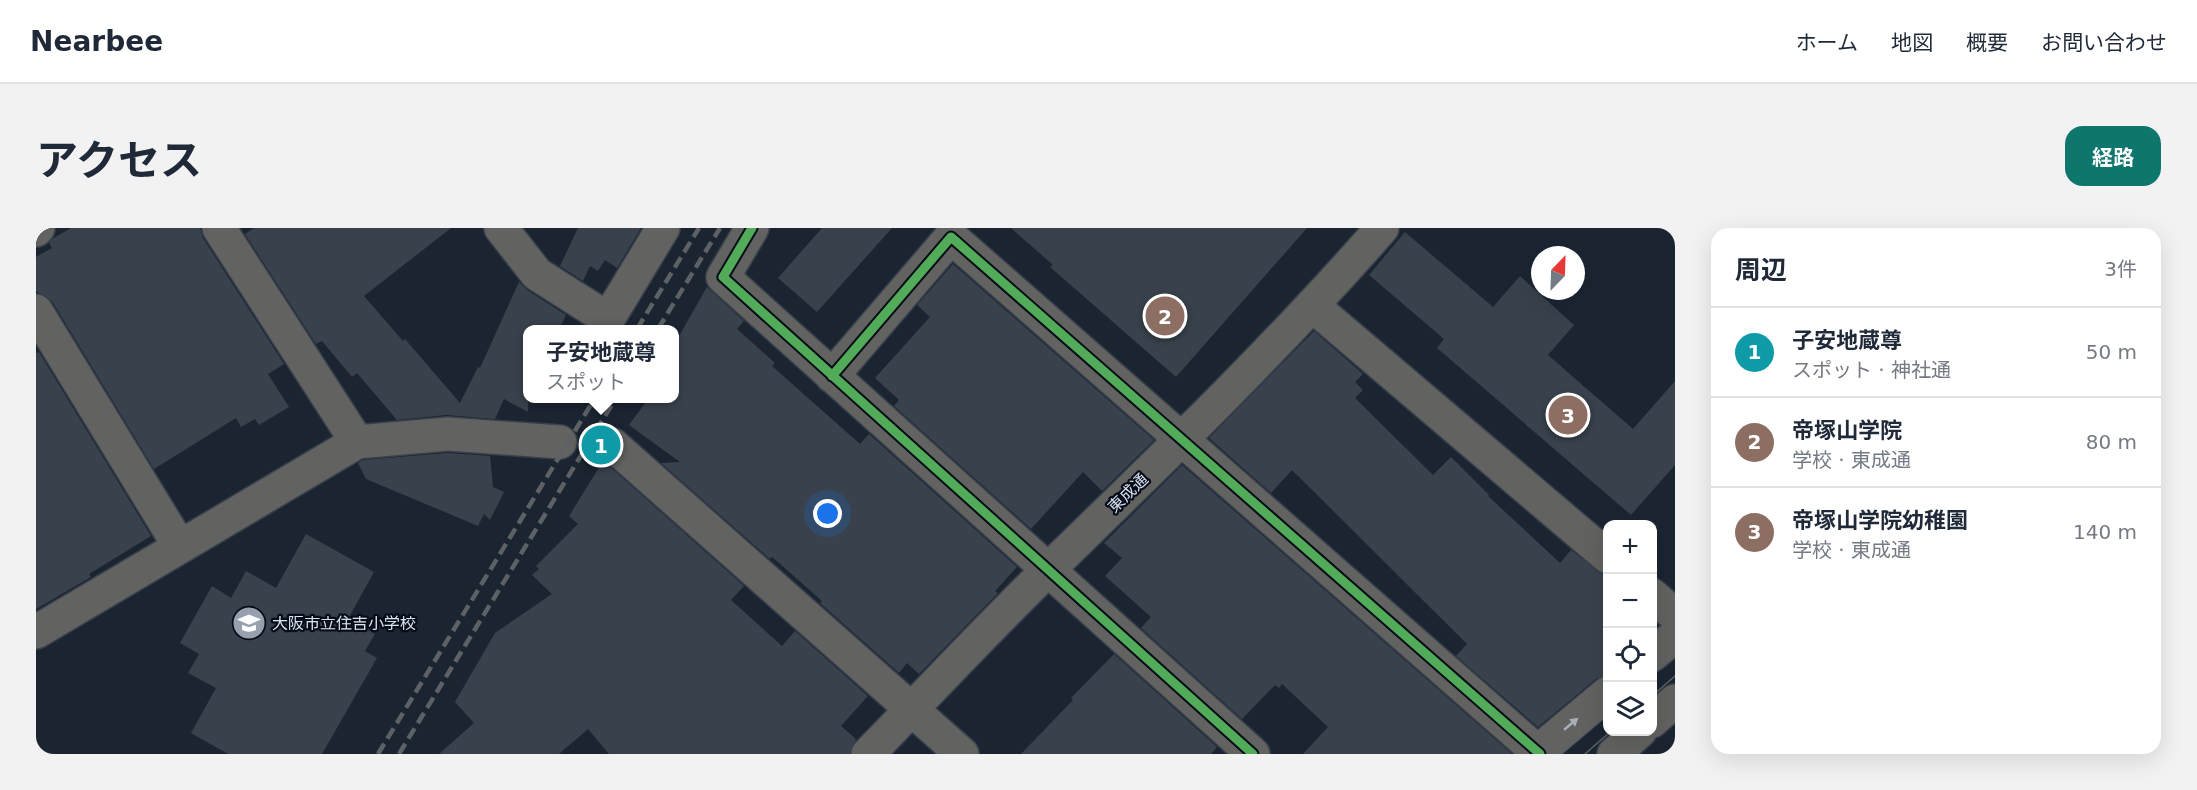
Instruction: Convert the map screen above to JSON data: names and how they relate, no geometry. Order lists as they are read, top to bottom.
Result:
{
  "streets": {
    "street": ["東成通"]
  },
  "places": {
    "school or university": ["大阪市立住吉小学校"]
  },
  "north": "top right",
  "page": {
    "header": "Nearbee",
    "nav": [
      "ホーム",
      "地図",
      "概要",
      "お問い合わせ"
    ],
    "title": "アクセス",
    "buttons": "経路",
    "heading": ["周辺", "3件"],
    "pins": ["2", "3", "1"],
    "list": [
      {
        "mark": "1",
        "name": "子安地蔵尊",
        "note": "スポット · 神社通",
        "value": "50 m"
      },
      {
        "mark": "2",
        "name": "帝塚山学院",
        "note": "学校 · 東成通",
        "value": "80 m"
      },
      {
        "mark": "3",
        "name": "帝塚山学院幼稚園",
        "note": "学校 · 東成通",
        "value": "140 m"
      }
    ],
    "popup": ["子安地蔵尊", "スポット"],
    "map_buttons": ["+", "−"]
  }
}
